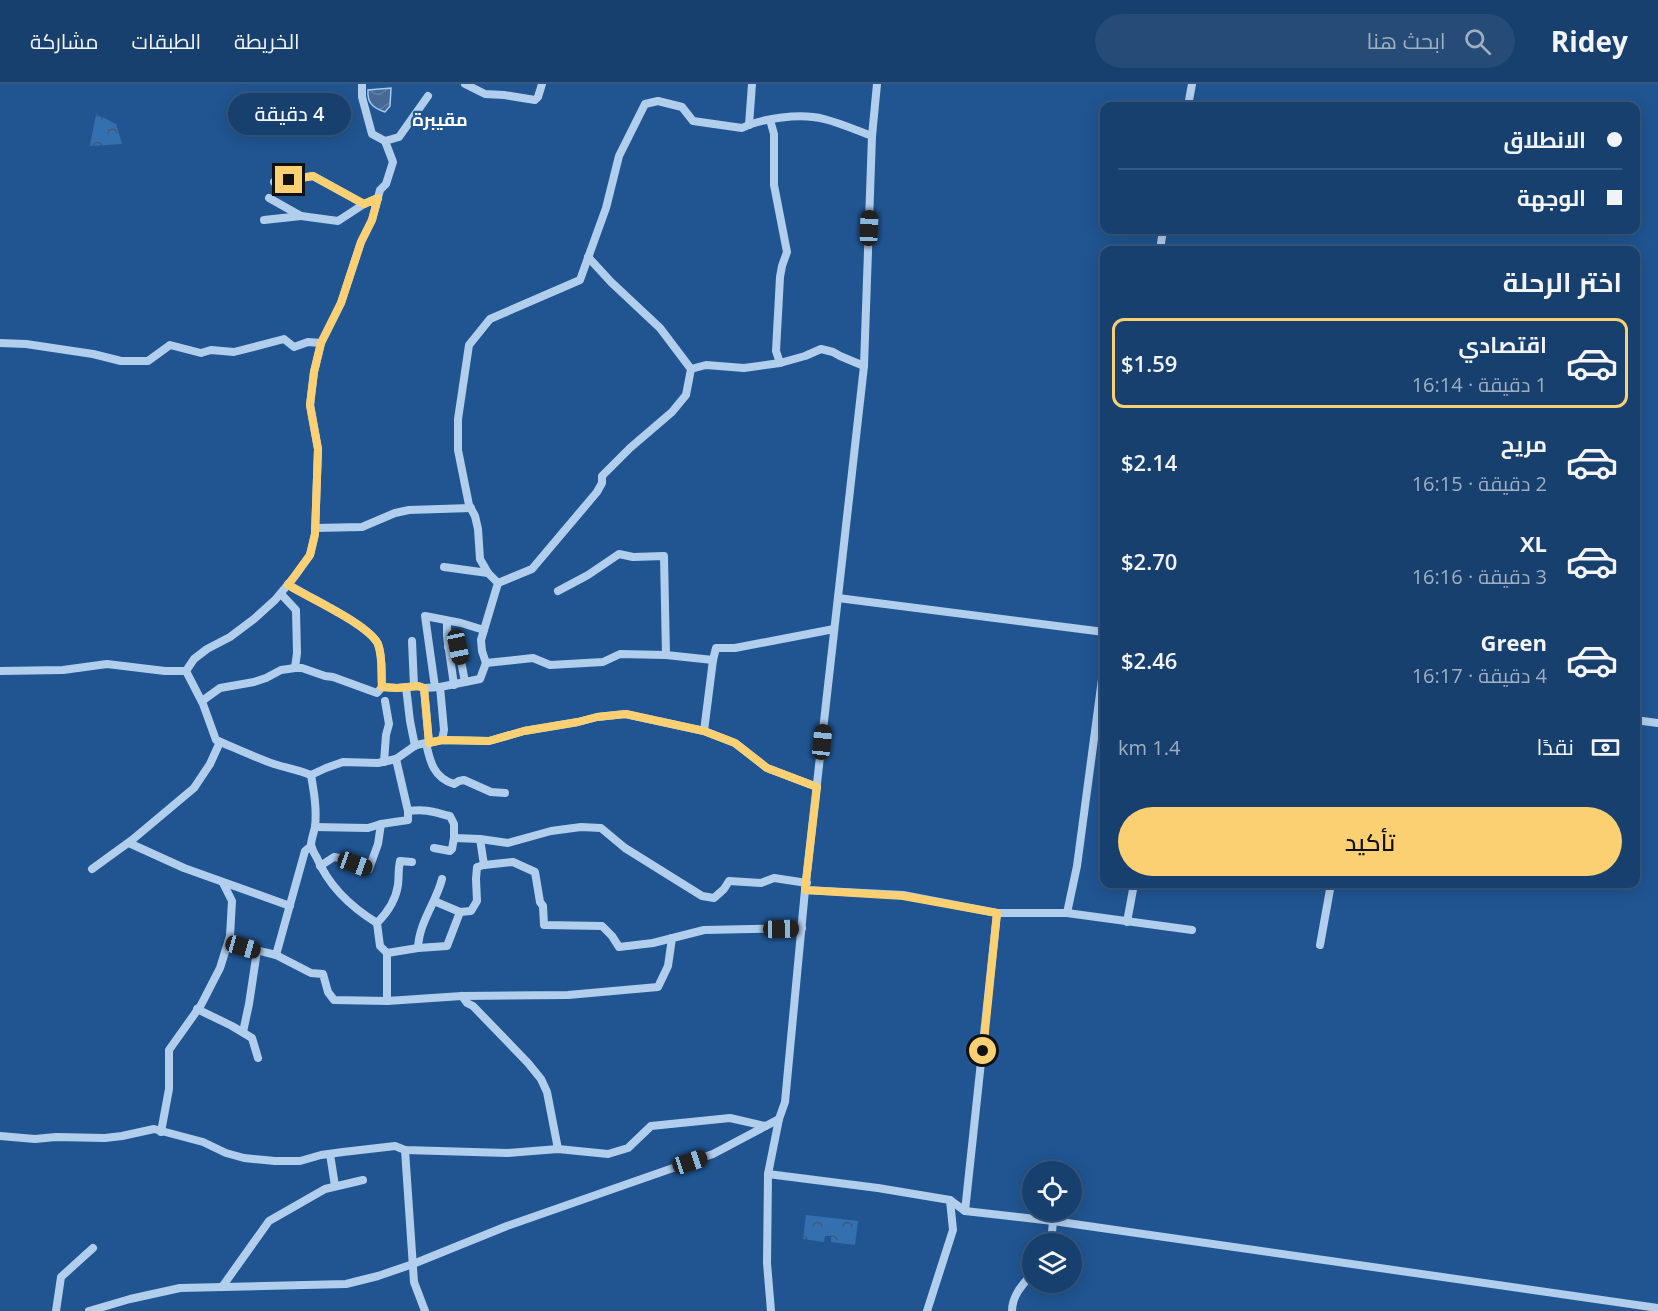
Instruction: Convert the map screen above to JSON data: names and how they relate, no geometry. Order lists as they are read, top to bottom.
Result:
{
  "districts": ["مقيبرة"],
  "page": {
    "header": "Ridey",
    "search": "ابحث هنا",
    "nav": ["الخريطة", "الطبقات", "مشاركة"],
    "bubble": "4 دقيقة",
    "banner": ["الانطلاق", "الوجهة"],
    "heading": "اختر الرحلة",
    "list": [
      {
        "name": "اقتصادي",
        "note": "1 دقيقة · 16:14",
        "value": "$1.59"
      },
      {
        "name": "مريح",
        "note": "2 دقيقة · 16:15",
        "value": "$2.14"
      },
      {
        "name": "XL",
        "note": "3 دقيقة · 16:16",
        "value": "$2.70"
      },
      {
        "name": "Green",
        "note": "4 دقيقة · 16:17",
        "value": "$2.46"
      }
    ],
    "pay": ["نقدًا", "1.4 km"],
    "buttons": "تأكيد"
  }
}
